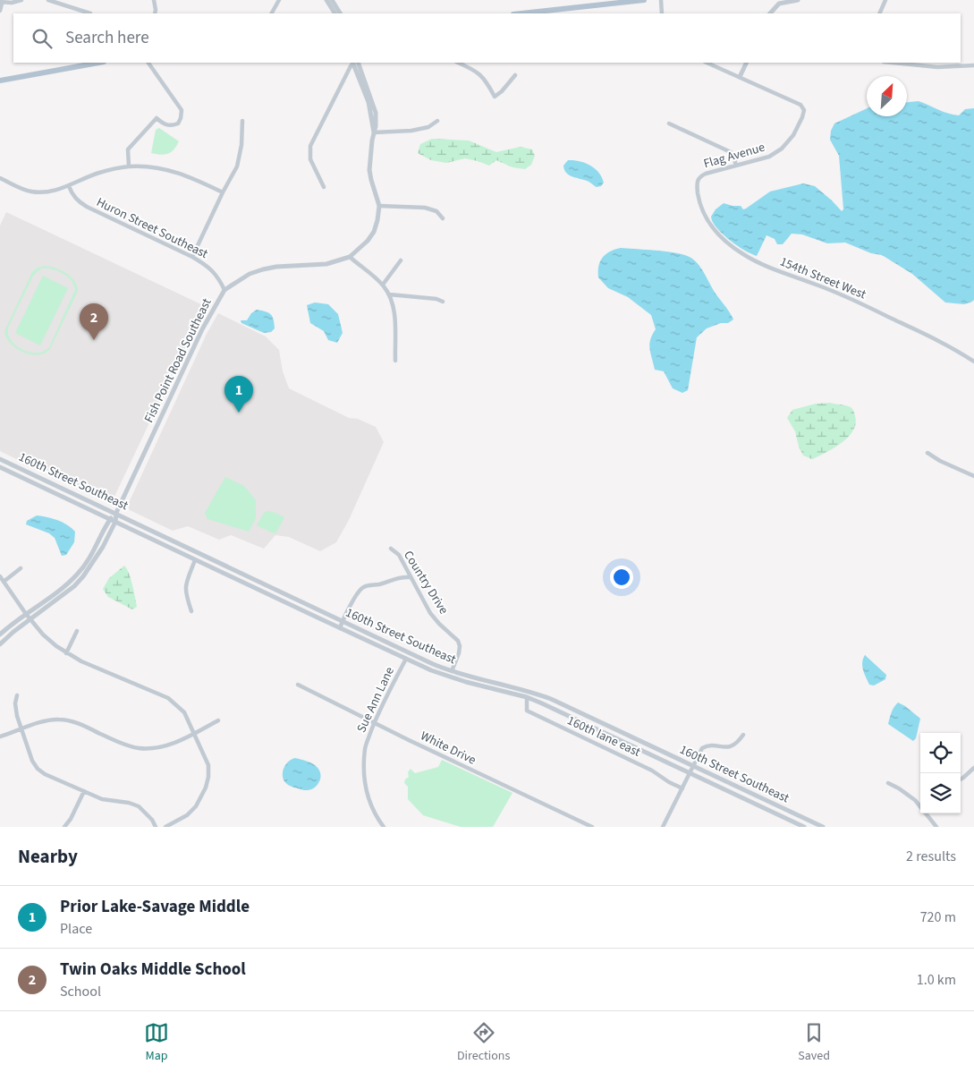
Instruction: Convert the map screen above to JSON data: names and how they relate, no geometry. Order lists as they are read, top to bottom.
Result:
{
  "streets": {
    "street": [
      "Flag Avenue",
      "Huron Street Southeast",
      "154th Street West",
      "Fish Point Road Southeast",
      "160th Street Southeast",
      "Country Drive",
      "Sue Ann Lane",
      "160th lane east",
      "White Drive"
    ]
  },
  "crossings": [
    ["Flag Avenue", "154th Street West"],
    ["Huron Street Southeast", "Fish Point Road Southeast"],
    ["Fish Point Road Southeast", "160th Street Southeast"],
    ["160th Street Southeast", "Country Drive"],
    ["160th Street Southeast", "Sue Ann Lane"],
    ["160th Street Southeast", "160th lane east"],
    ["Sue Ann Lane", "White Drive"]
  ],
  "north": "top right",
  "page": {
    "search": "Search here",
    "pins": ["2", "1"],
    "heading": ["Nearby", "2 results"],
    "list": [
      {
        "mark": "1",
        "name": "Prior Lake-Savage Middle",
        "note": "Place",
        "value": "720 m"
      },
      {
        "mark": "2",
        "name": "Twin Oaks Middle School",
        "note": "School",
        "value": "1.0 km"
      }
    ],
    "nav": ["Map", "Directions", "Saved"]
  }
}
